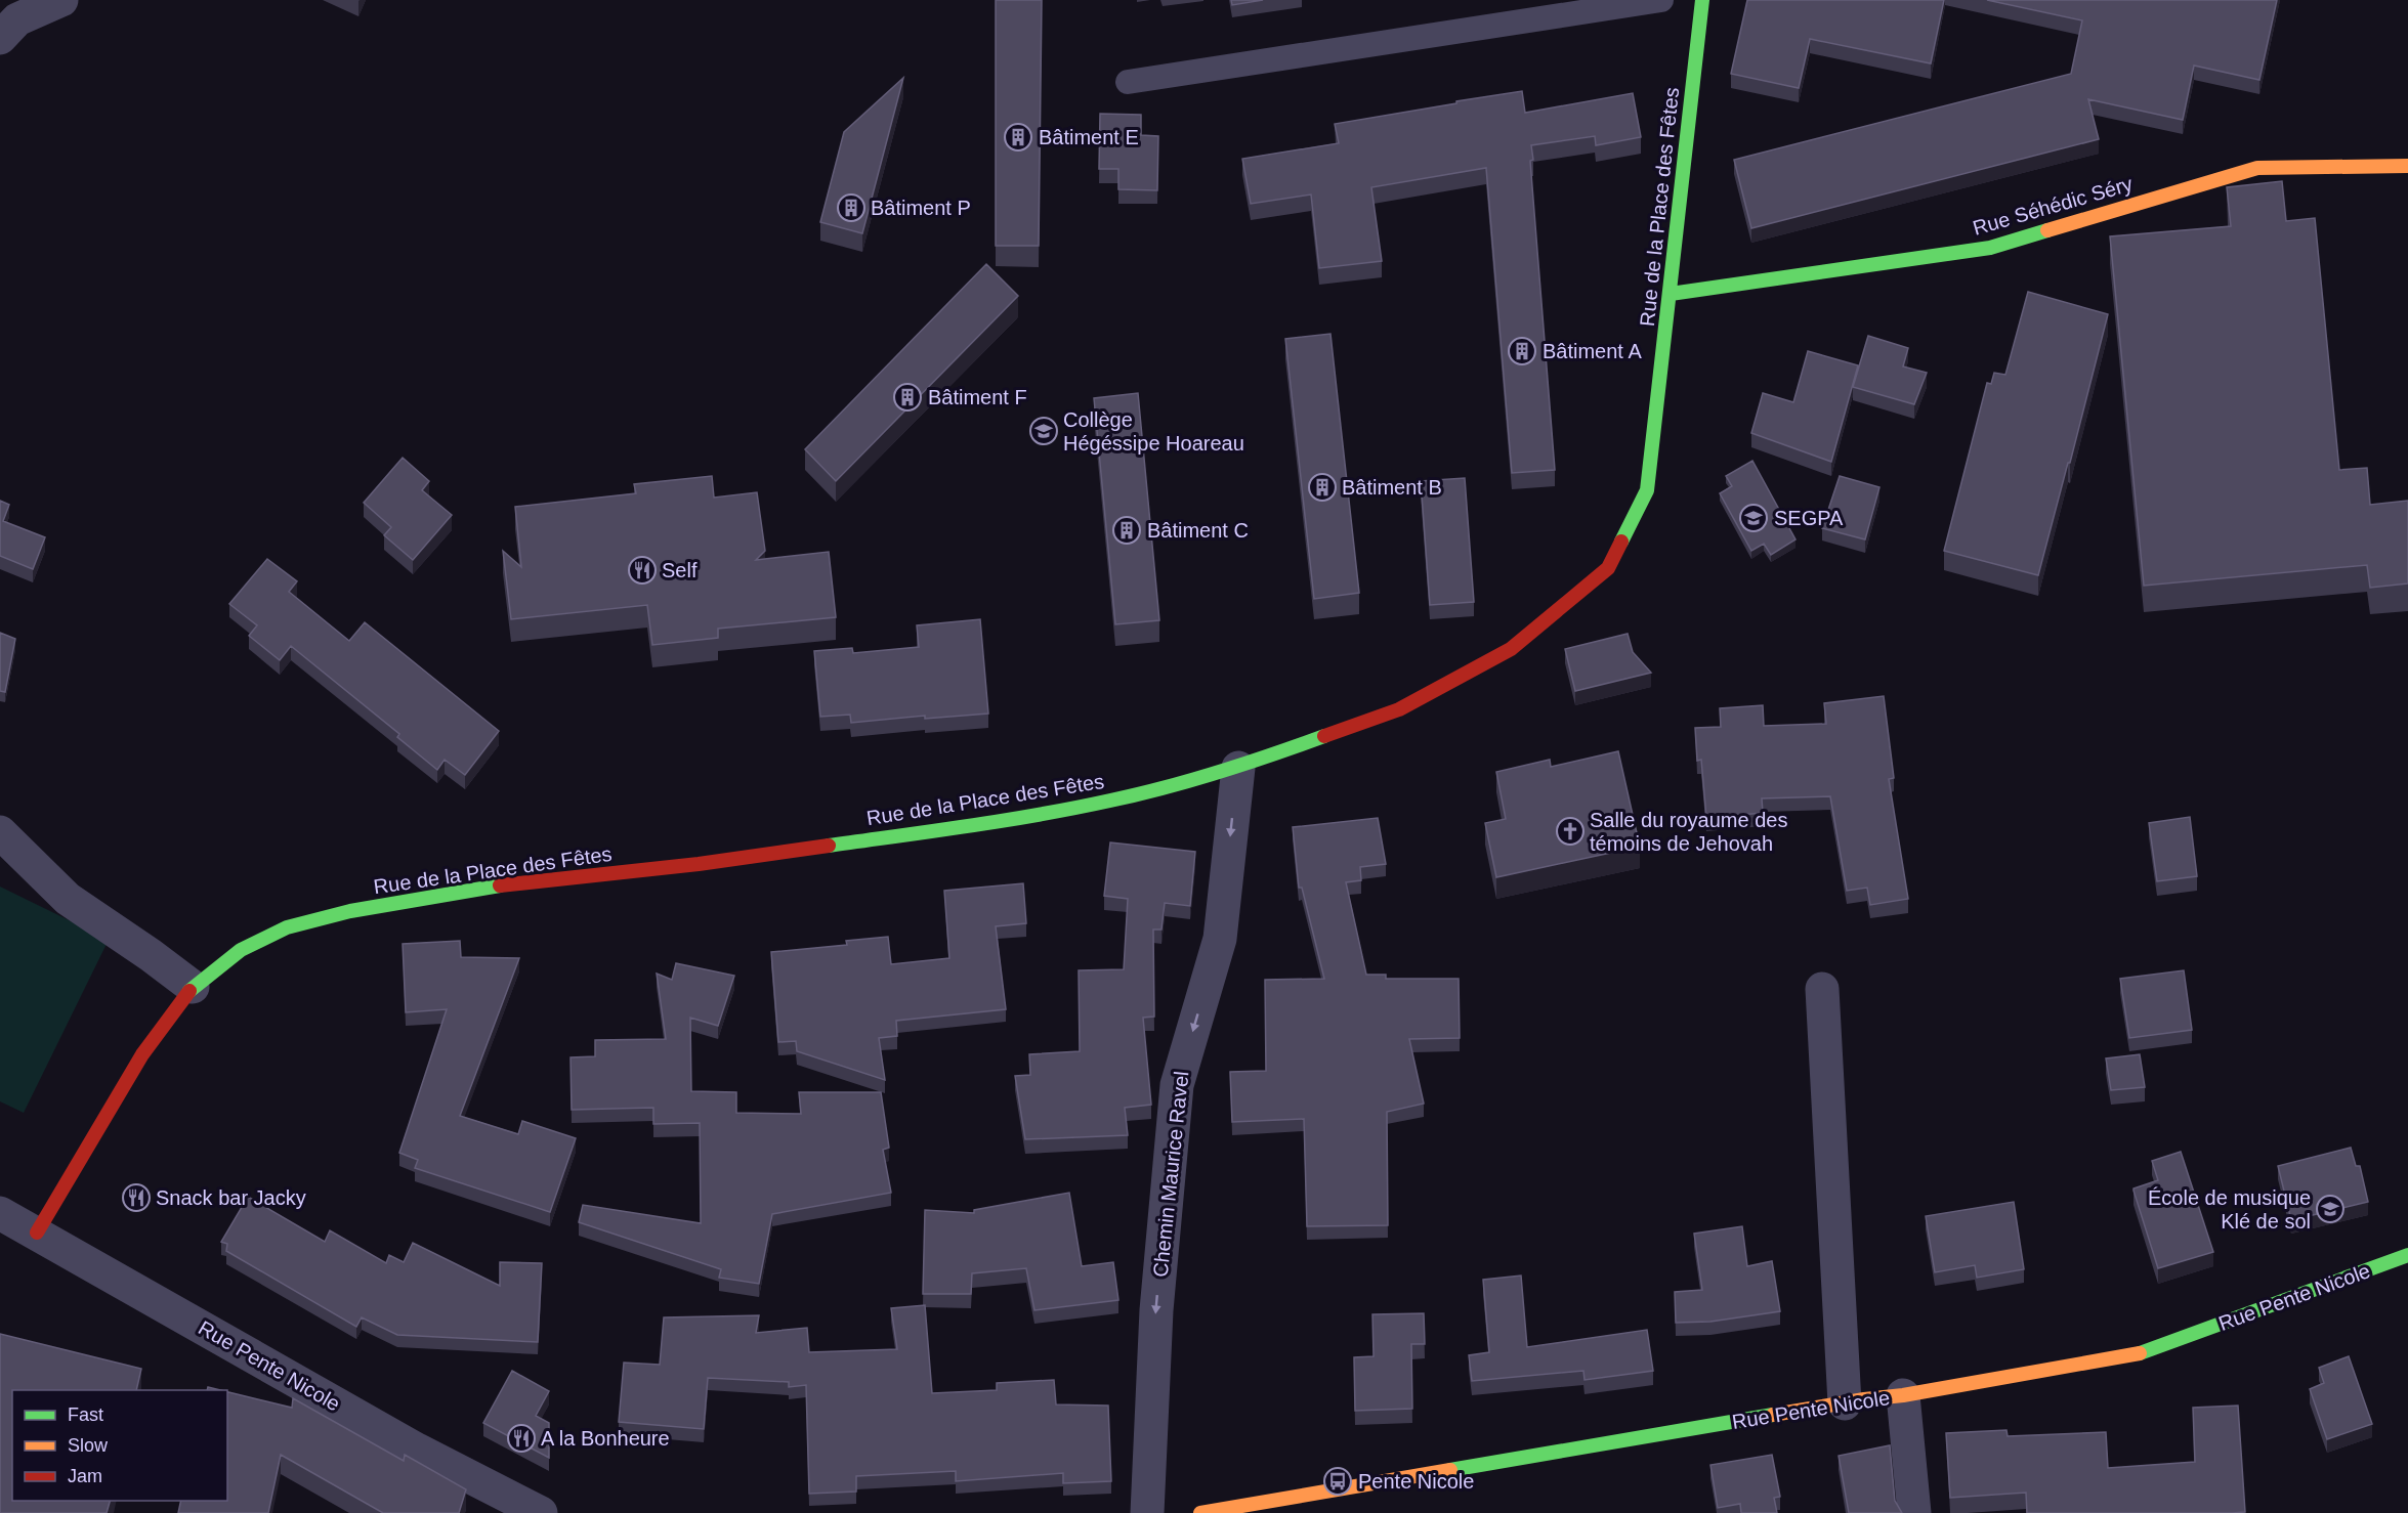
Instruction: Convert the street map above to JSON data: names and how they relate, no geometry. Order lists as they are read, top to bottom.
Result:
{
  "streets": {
    "street": [
      "Rue Séhédic Séry",
      "Rue de la Place des Fêtes",
      "Chemin Maurice Ravel",
      "Rue Pente Nicole"
    ]
  },
  "crossings": [
    ["Rue Séhédic Séry", "Rue de la Place des Fêtes"],
    ["Rue de la Place des Fêtes", "Chemin Maurice Ravel"],
    ["Rue de la Place des Fêtes", "Rue Pente Nicole"]
  ],
  "one_way": ["Chemin Maurice Ravel"],
  "places": {
    "building": [
      "Bâtiment E",
      "Bâtiment P",
      "Bâtiment A",
      "Bâtiment F",
      "Bâtiment B",
      "Bâtiment C"
    ],
    "school or university": ["Collège Hégéssipe Hoareau", "SEGPA", "École de musique Klé de sol"],
    "restaurant": ["Self", "Snack bar Jacky", "A la Bonheure"],
    "church": ["Salle du royaume des témoins de Jehovah"],
    "bus stop": ["Pente Nicole"]
  },
  "legend": ["Fast", "Slow", "Jam"]
}
